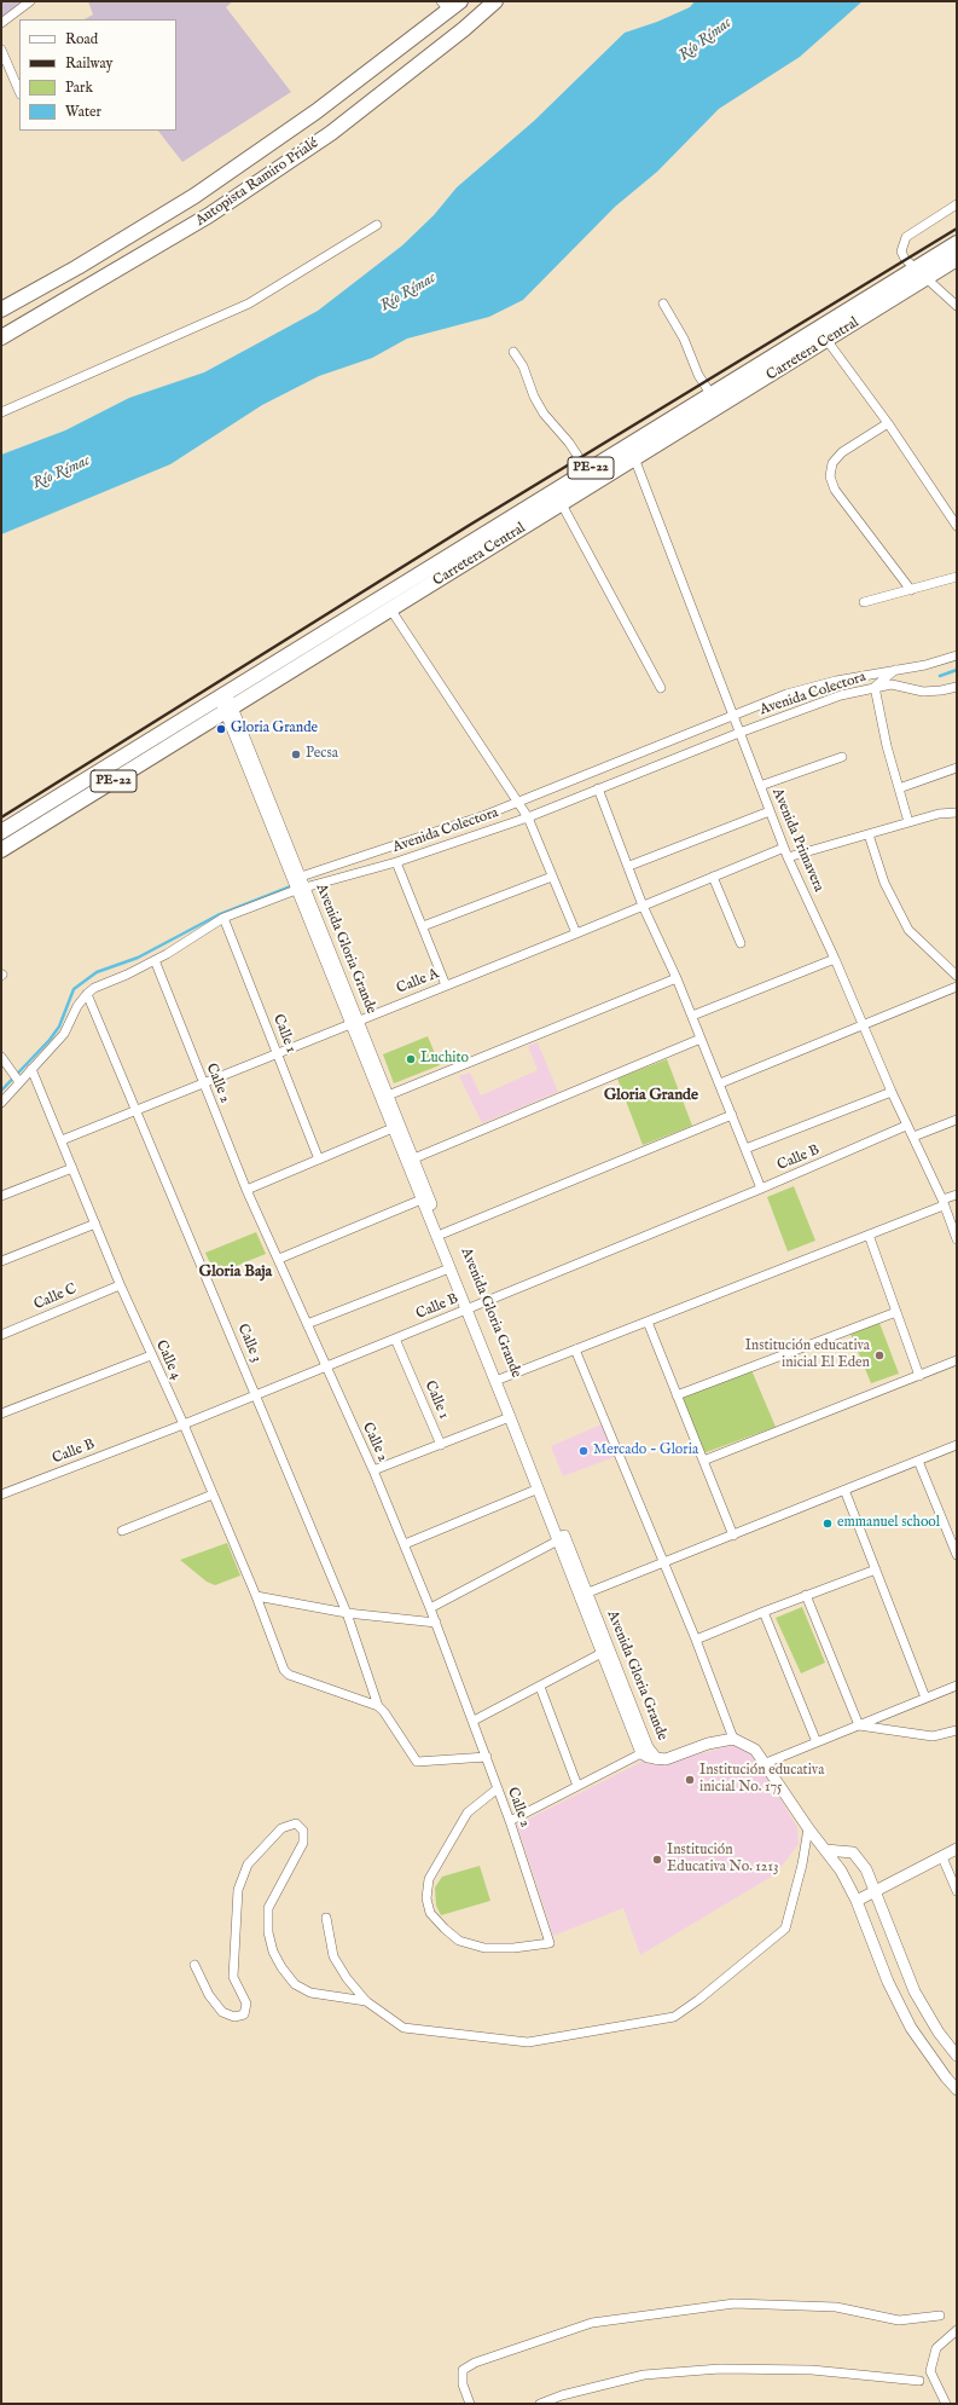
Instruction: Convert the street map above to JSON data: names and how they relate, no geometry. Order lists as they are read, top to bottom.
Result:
{
  "streets": {
    "highway": ["Autopista Ramiro Prialé", "Carretera Central", "PE-22"],
    "street": [
      "Avenida Colectora",
      "Avenida Primavera",
      "Avenida Gloria Grande",
      "Calle A",
      "Calle 1",
      "Calle 2",
      "Calle B",
      "Calle C",
      "Calle 3",
      "Calle 4"
    ]
  },
  "crossings": [
    ["Carretera Central", "Avenida Primavera"],
    ["Carretera Central", "Avenida Gloria Grande"],
    ["Avenida Colectora", "Avenida Primavera"],
    ["Avenida Colectora", "Avenida Gloria Grande"],
    ["Avenida Colectora", "Calle 1"],
    ["Avenida Colectora", "Calle 2"],
    ["Avenida Colectora", "Calle 3"],
    ["Avenida Colectora", "Calle 4"],
    ["Avenida Primavera", "Calle A"],
    ["Avenida Primavera", "Calle B"],
    ["Avenida Gloria Grande", "Calle A"],
    ["Avenida Gloria Grande", "Calle B"],
    ["Calle A", "Calle 1"],
    ["Calle A", "Calle 2"],
    ["Calle A", "Calle 3"],
    ["Calle A", "Calle 4"],
    ["Calle 1", "Calle B"],
    ["Calle 2", "Calle B"],
    ["Calle B", "Calle 3"],
    ["Calle B", "Calle 4"],
    ["Calle C", "Calle 4"],
    ["Calle 3", "Calle 4"]
  ],
  "districts": ["Gloria Grande", "Gloria Baja"],
  "water": ["Río Rímac"],
  "places": [
    "Gloria Grande",
    "Pecsa",
    "Luchito",
    "Institución educativa inicial El Eden",
    "Mercado - Gloria",
    "emmanuel school",
    "Institución educativa inicial No. 175",
    "Institución Educativa No. 1213"
  ],
  "legend": [
    "Road",
    "Railway",
    "Park",
    "Water"
  ]
}
